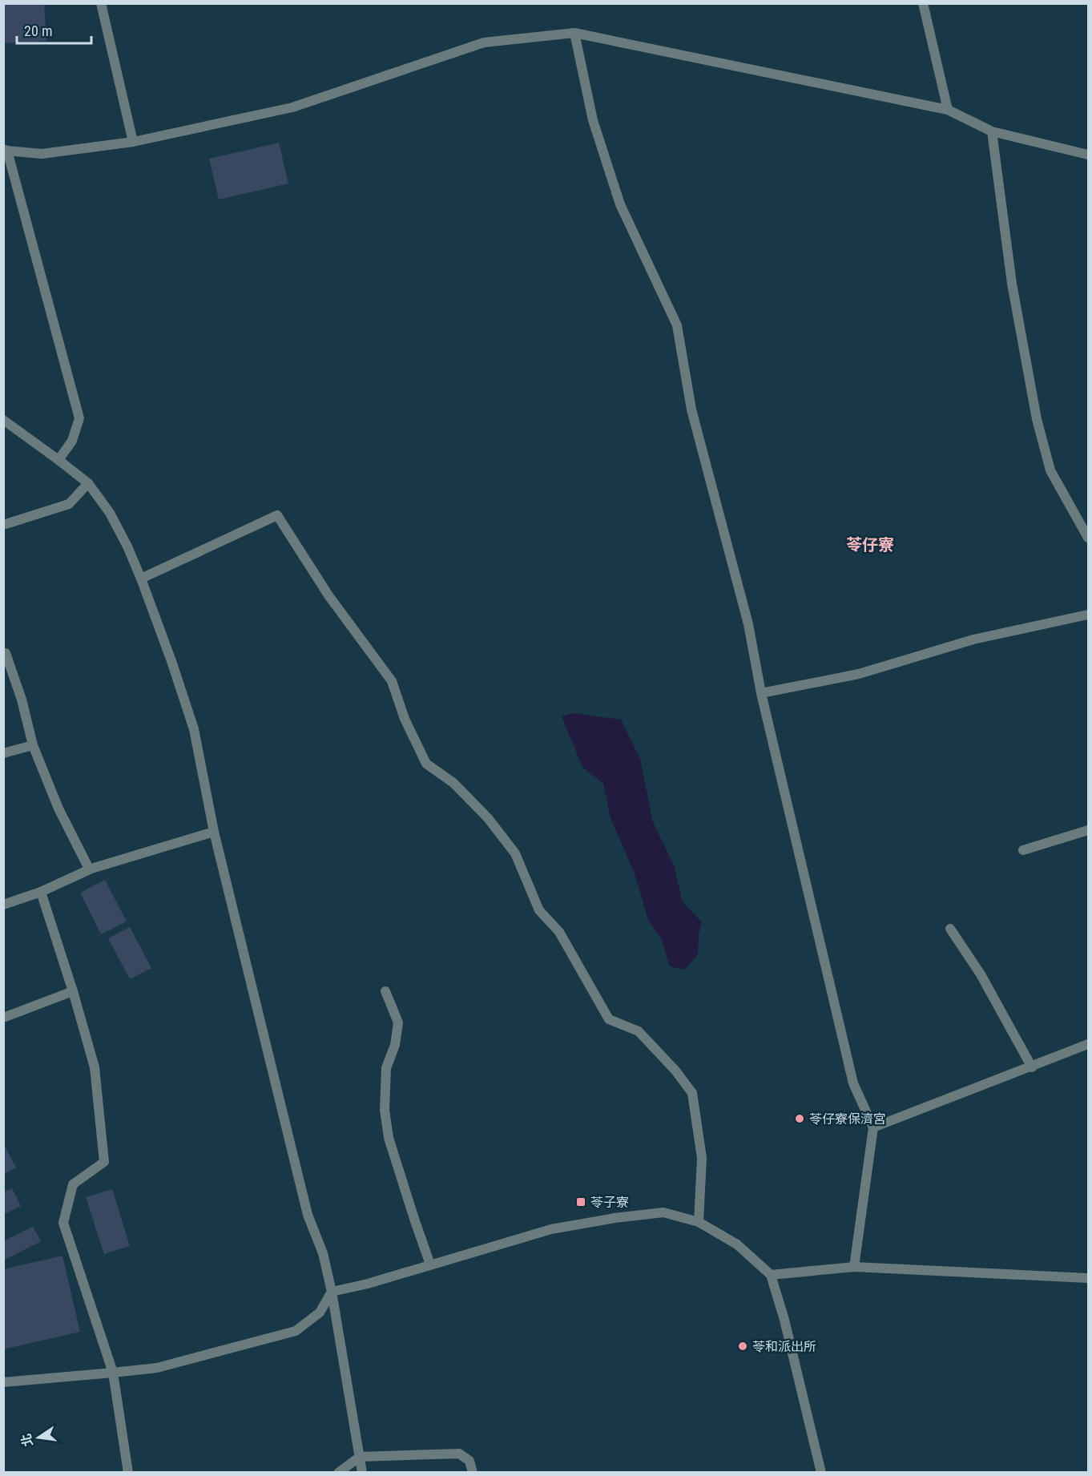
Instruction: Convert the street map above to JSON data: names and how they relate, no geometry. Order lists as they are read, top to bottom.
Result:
{
  "districts": ["苓仔寮"],
  "places": {
    "other": ["苓仔寮保濟宮", "苓和派出所"],
    "transit": ["苓子寮"]
  },
  "scale_bar": "20 m",
  "north": "left"
}
